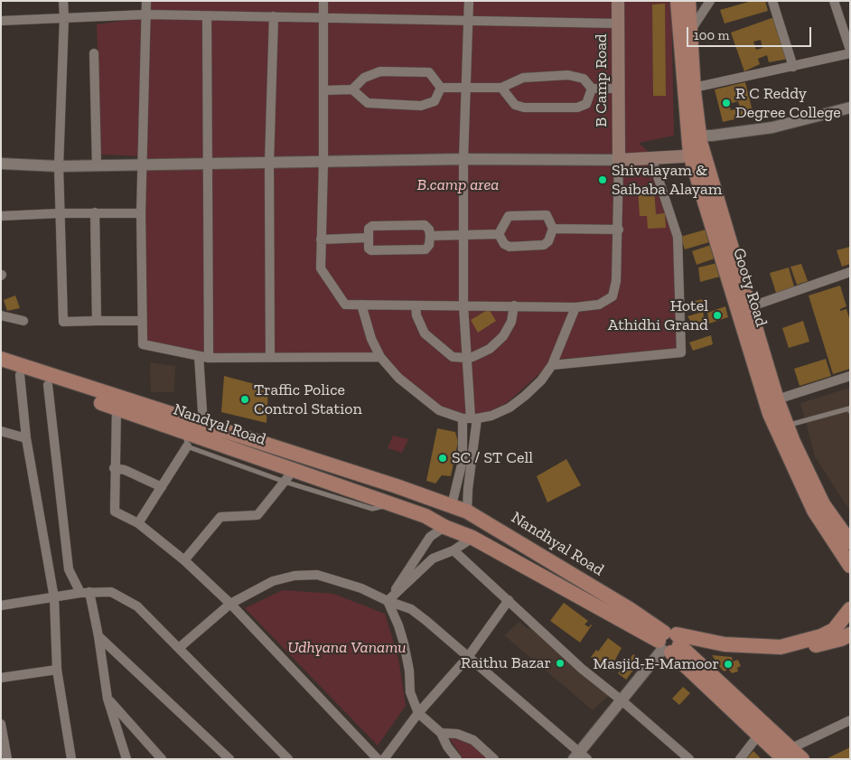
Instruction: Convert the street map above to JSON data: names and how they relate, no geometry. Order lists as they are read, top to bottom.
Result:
{
  "streets": {
    "main road": [
      "B Camp Road",
      "Gooty Road",
      "Nandyal Road",
      "Nandhyal Road"
    ]
  },
  "crossings": [
    ["Nandyal Road", "Nandhyal Road"]
  ],
  "parks": ["B.camp area", "Udhyana Vanamu"],
  "places": [
    "R C Reddy Degree College",
    "Shivalayam & Saibaba Alayam",
    "Hotel Athidhi Grand",
    "Traffic Police Control Station",
    "SC / ST Cell",
    "Raithu Bazar",
    "Masjid-E-Mamoor"
  ],
  "scale_bar": "100 m"
}
